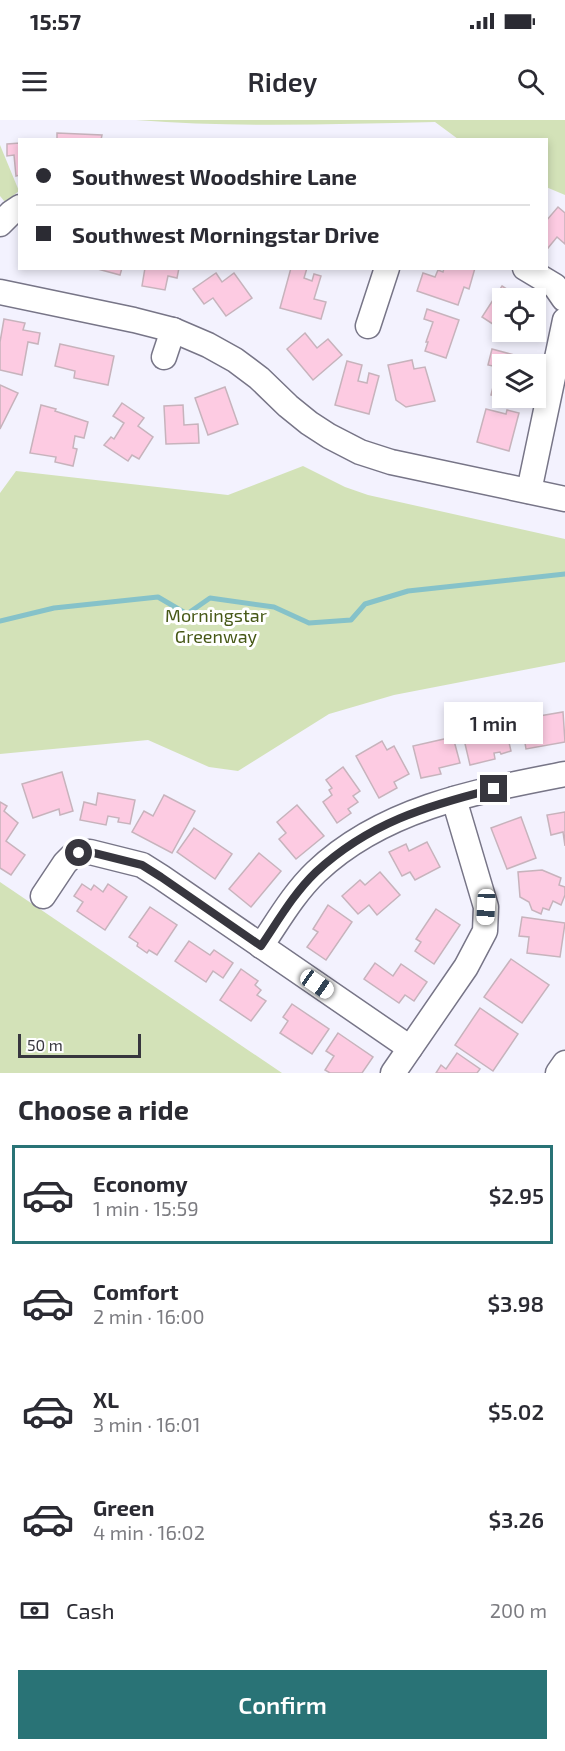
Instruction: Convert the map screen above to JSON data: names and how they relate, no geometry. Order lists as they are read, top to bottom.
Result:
{
  "parks": ["Morningstar Greenway"],
  "scale_bar": "50 m",
  "page": {
    "status": "15:57",
    "header": "Ridey",
    "banner": ["Southwest Woodshire Lane", "Southwest Morningstar Drive"],
    "bubble": "1 min",
    "scale": "50 m",
    "heading": "Choose a ride",
    "list": [
      {
        "name": "Economy",
        "note": "1 min · 15:59",
        "value": "$2.95"
      },
      {
        "name": "Comfort",
        "note": "2 min · 16:00",
        "value": "$3.98"
      },
      {
        "name": "XL",
        "note": "3 min · 16:01",
        "value": "$5.02"
      },
      {
        "name": "Green",
        "note": "4 min · 16:02",
        "value": "$3.26"
      }
    ],
    "pay": ["Cash", "200 m"],
    "buttons": "Confirm"
  }
}
